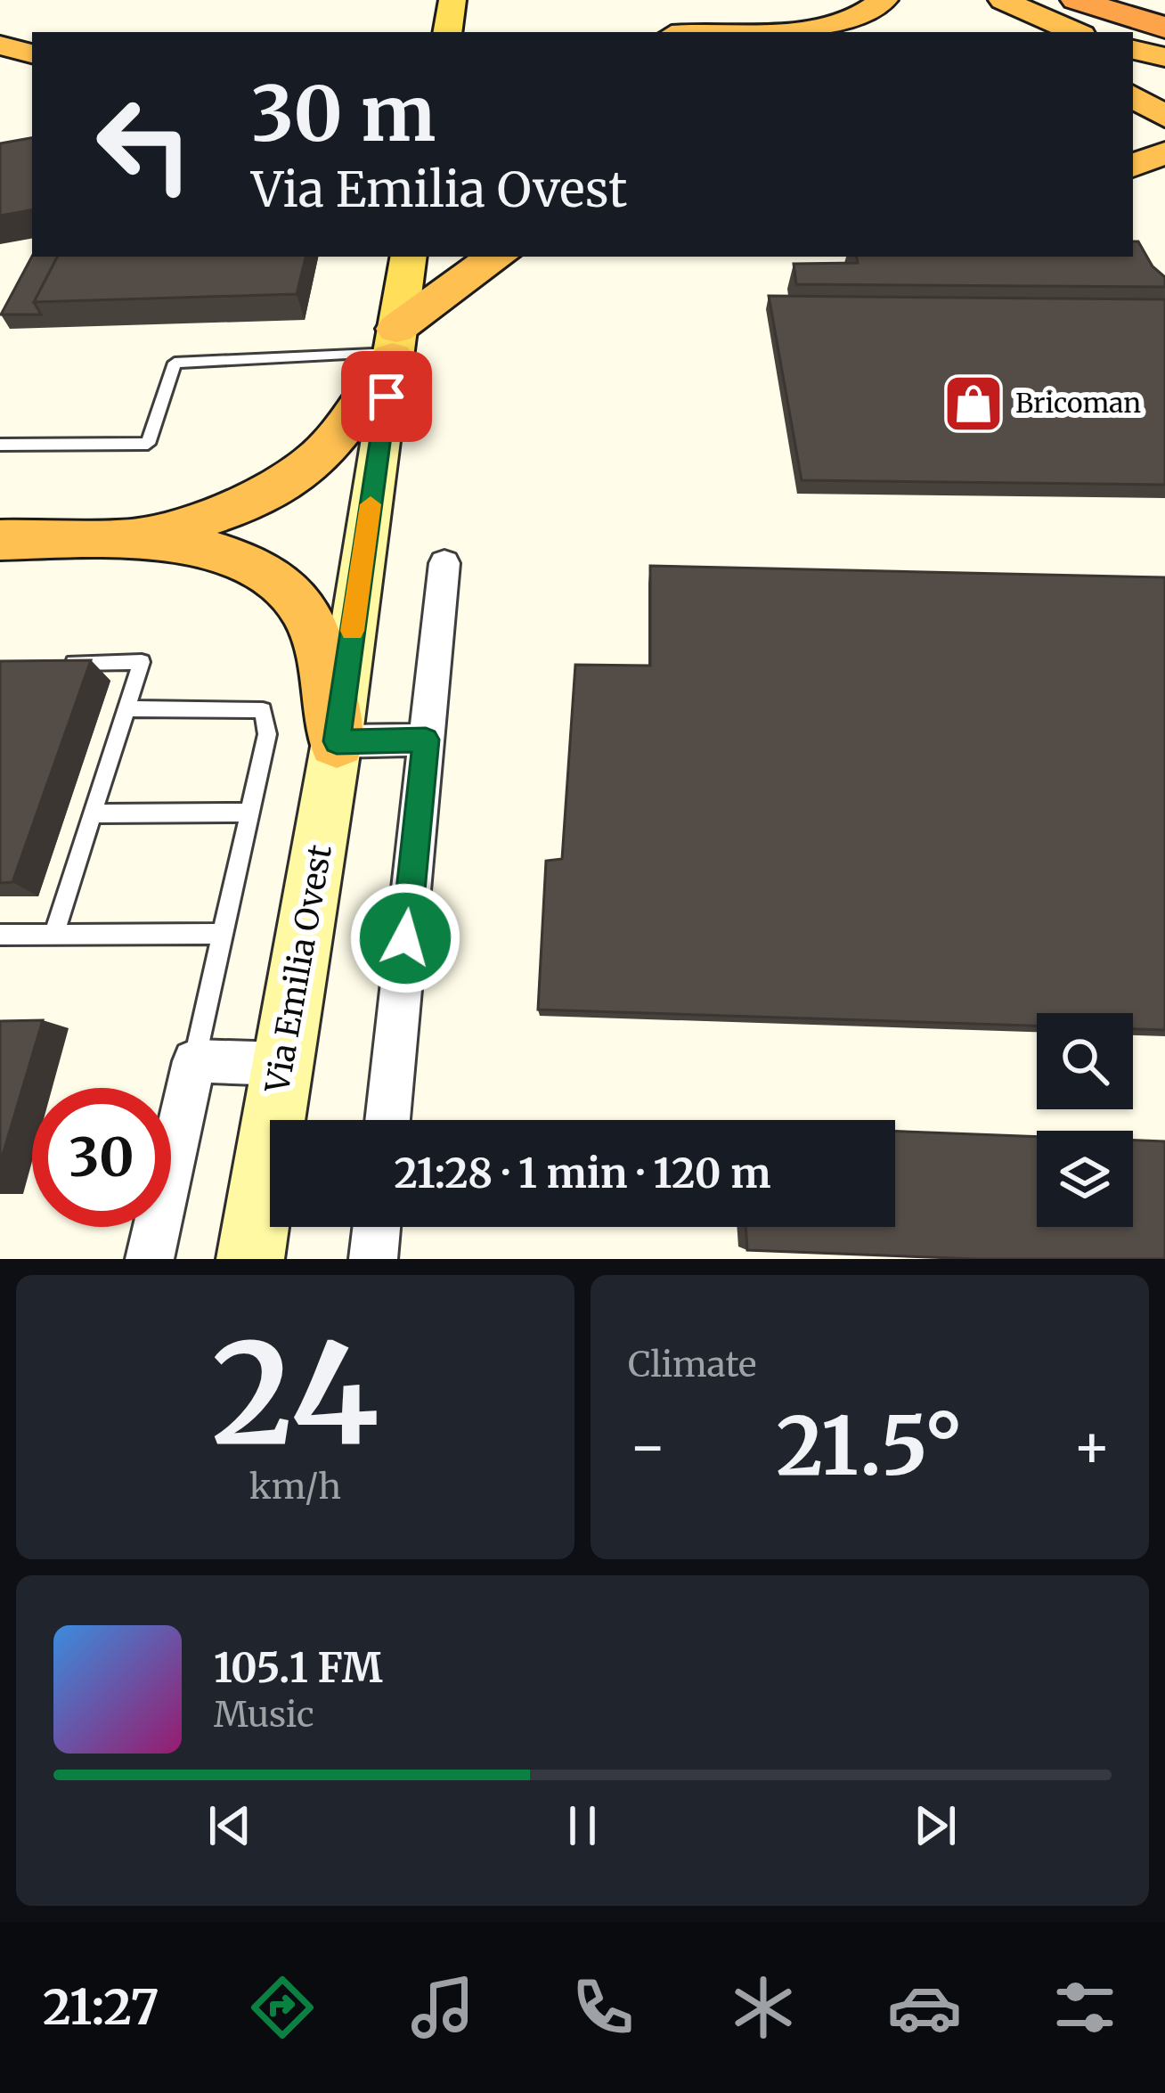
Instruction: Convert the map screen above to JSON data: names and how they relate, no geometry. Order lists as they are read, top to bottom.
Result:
{
  "streets": {
    "main road": ["Via Emilia Ovest"]
  },
  "places": {
    "shop": ["Bricoman"]
  },
  "page": {
    "turn": ["30 m", "Via Emilia Ovest"],
    "limit": "30",
    "trip": "21:28 · 1 min · 120 m",
    "tile": [
      ["24", "km/h"],
      "Climate"
    ],
    "heat": ["−", "21.5°", "+"],
    "song": ["105.1 FM", "Music"],
    "tabs": "21:27"
  }
}
